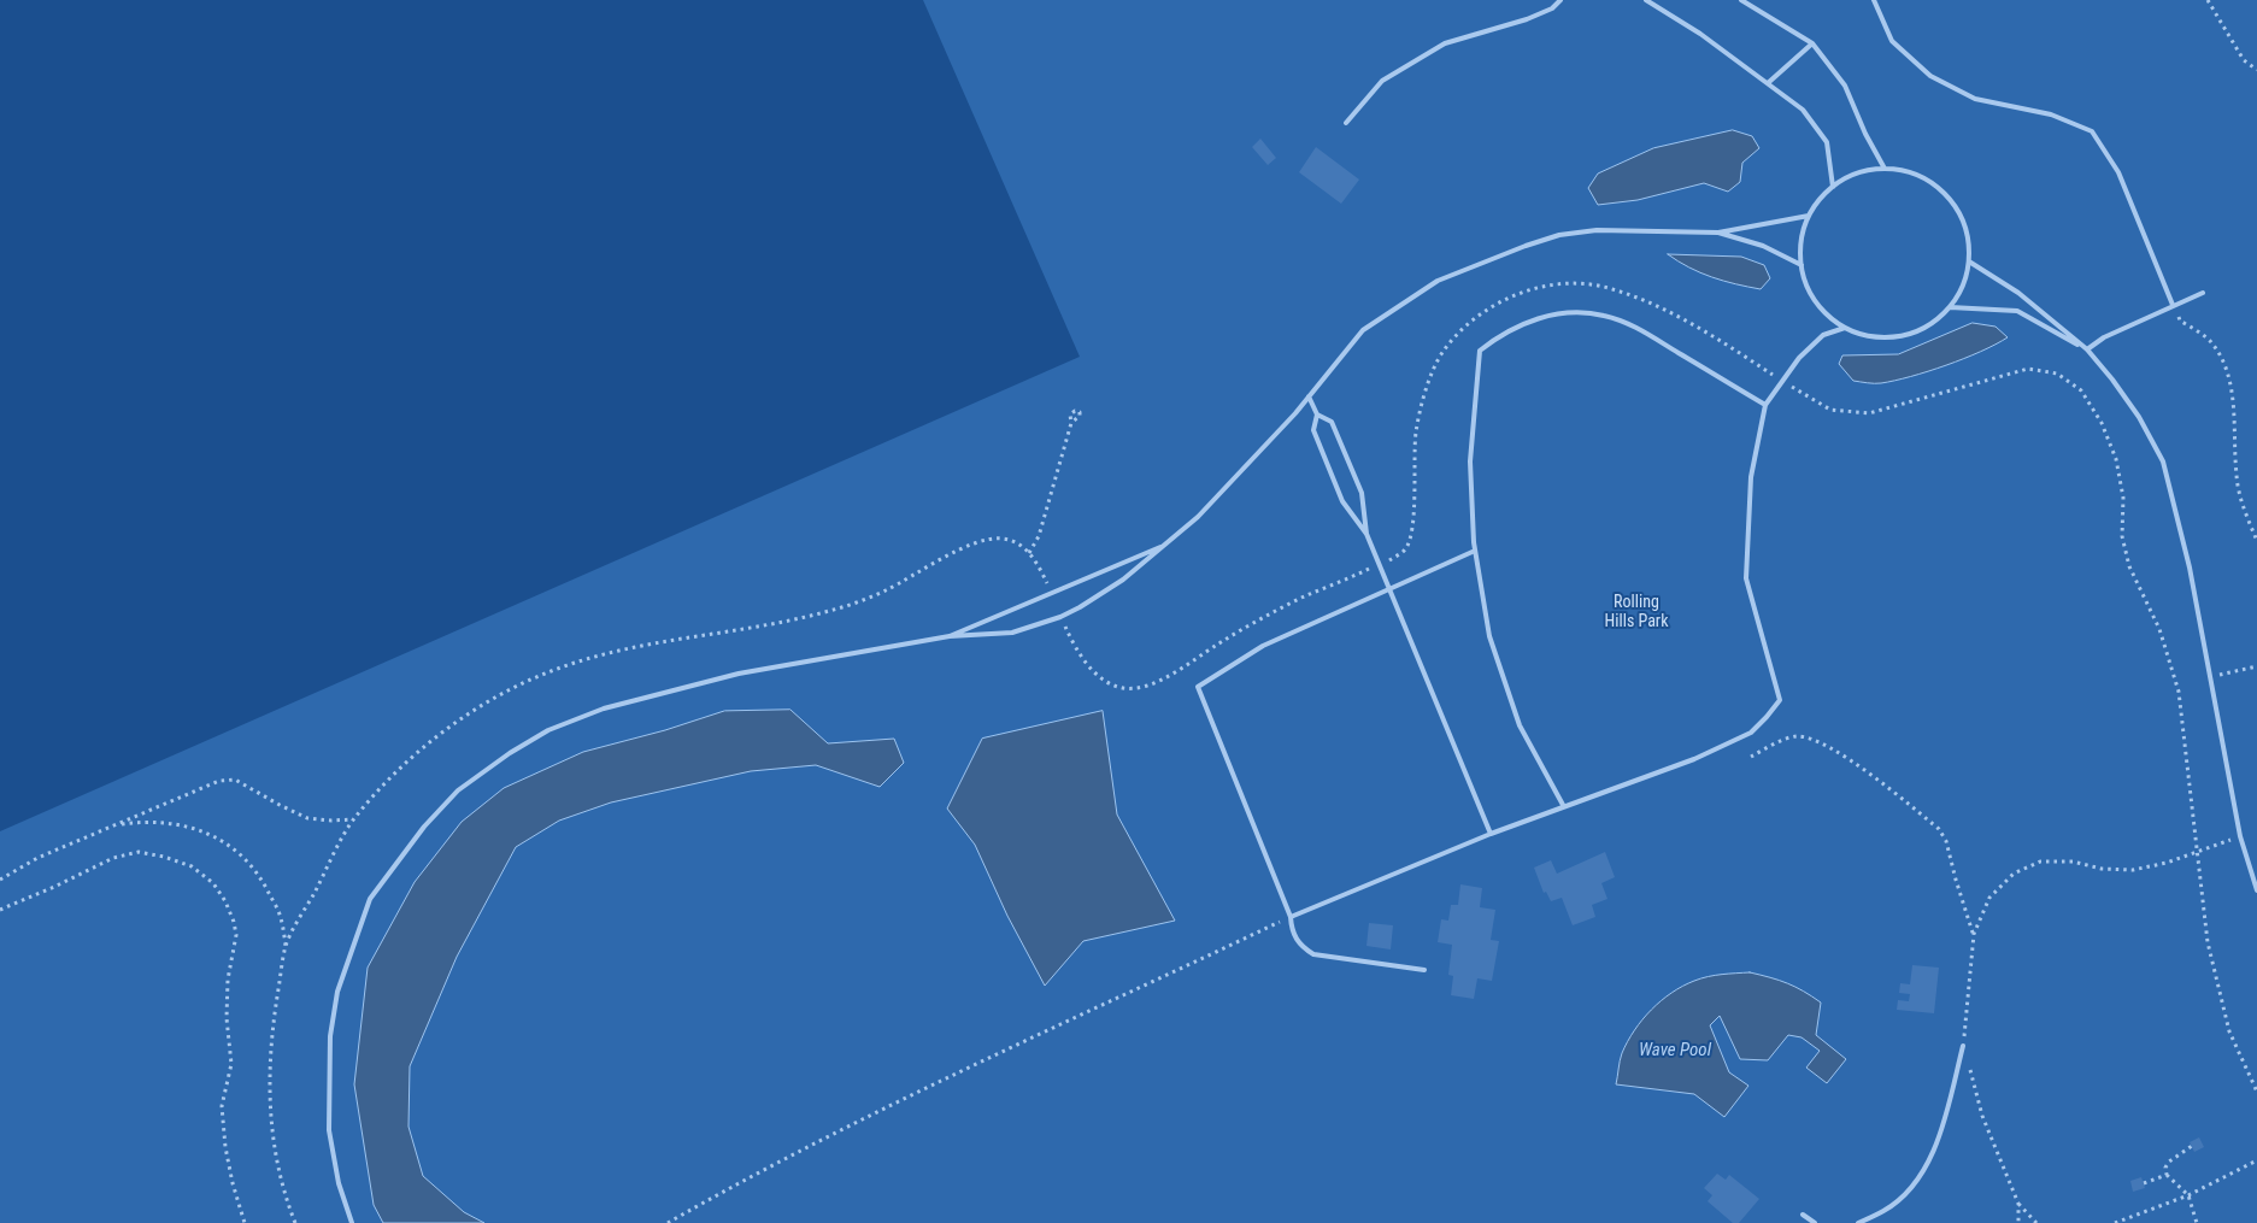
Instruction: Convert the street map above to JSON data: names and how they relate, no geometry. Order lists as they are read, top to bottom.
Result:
{
  "water": ["Wave Pool"],
  "parks": ["Rolling Hills Park"]
}
